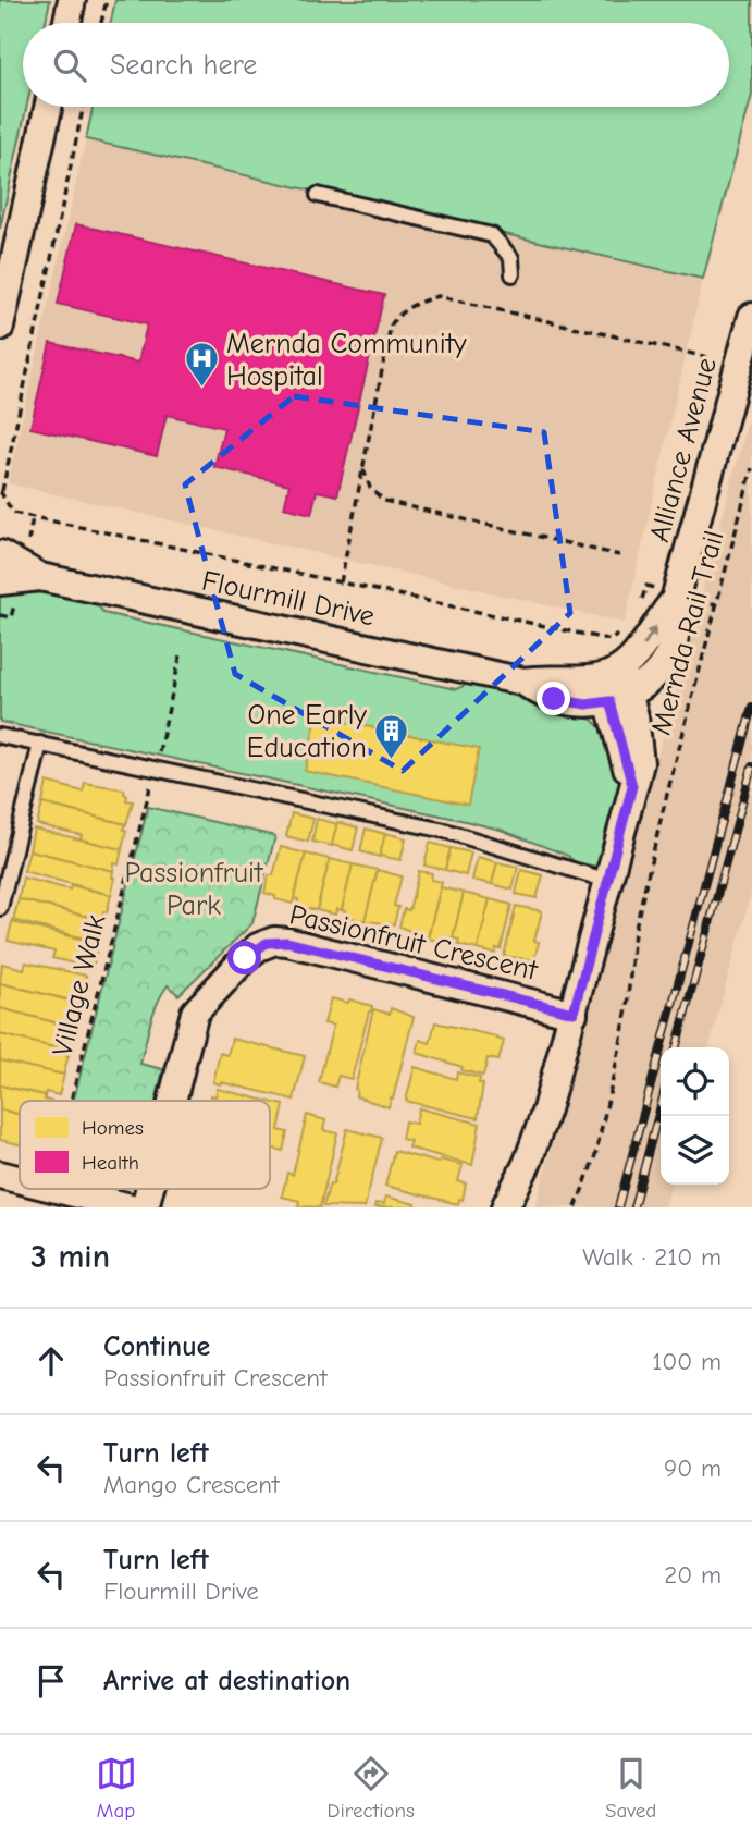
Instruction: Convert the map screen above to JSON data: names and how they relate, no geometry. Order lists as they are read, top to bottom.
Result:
{
  "streets": {
    "street": ["Alliance Avenue", "Flourmill Drive", "Passionfruit Crescent"],
    "path": ["Mernda Rail Trail", "Village Walk"]
  },
  "crossings": [
    ["Alliance Avenue", "Flourmill Drive"]
  ],
  "parks": ["Passionfruit Park"],
  "places": {
    "hospital": ["Mernda Community Hospital"],
    "building": ["One Early Education"]
  },
  "legend": ["Homes", "Health"],
  "page": {
    "search": "Search here",
    "heading": ["3 min", "Walk · 210 m"],
    "list": [
      ["Continue", "Passionfruit Crescent", "100 m"],
      ["Turn left", "Mango Crescent", "90 m"],
      ["Turn left", "Flourmill Drive", "20 m"],
      "Arrive at destination"
    ],
    "nav": ["Map", "Directions", "Saved"]
  }
}
